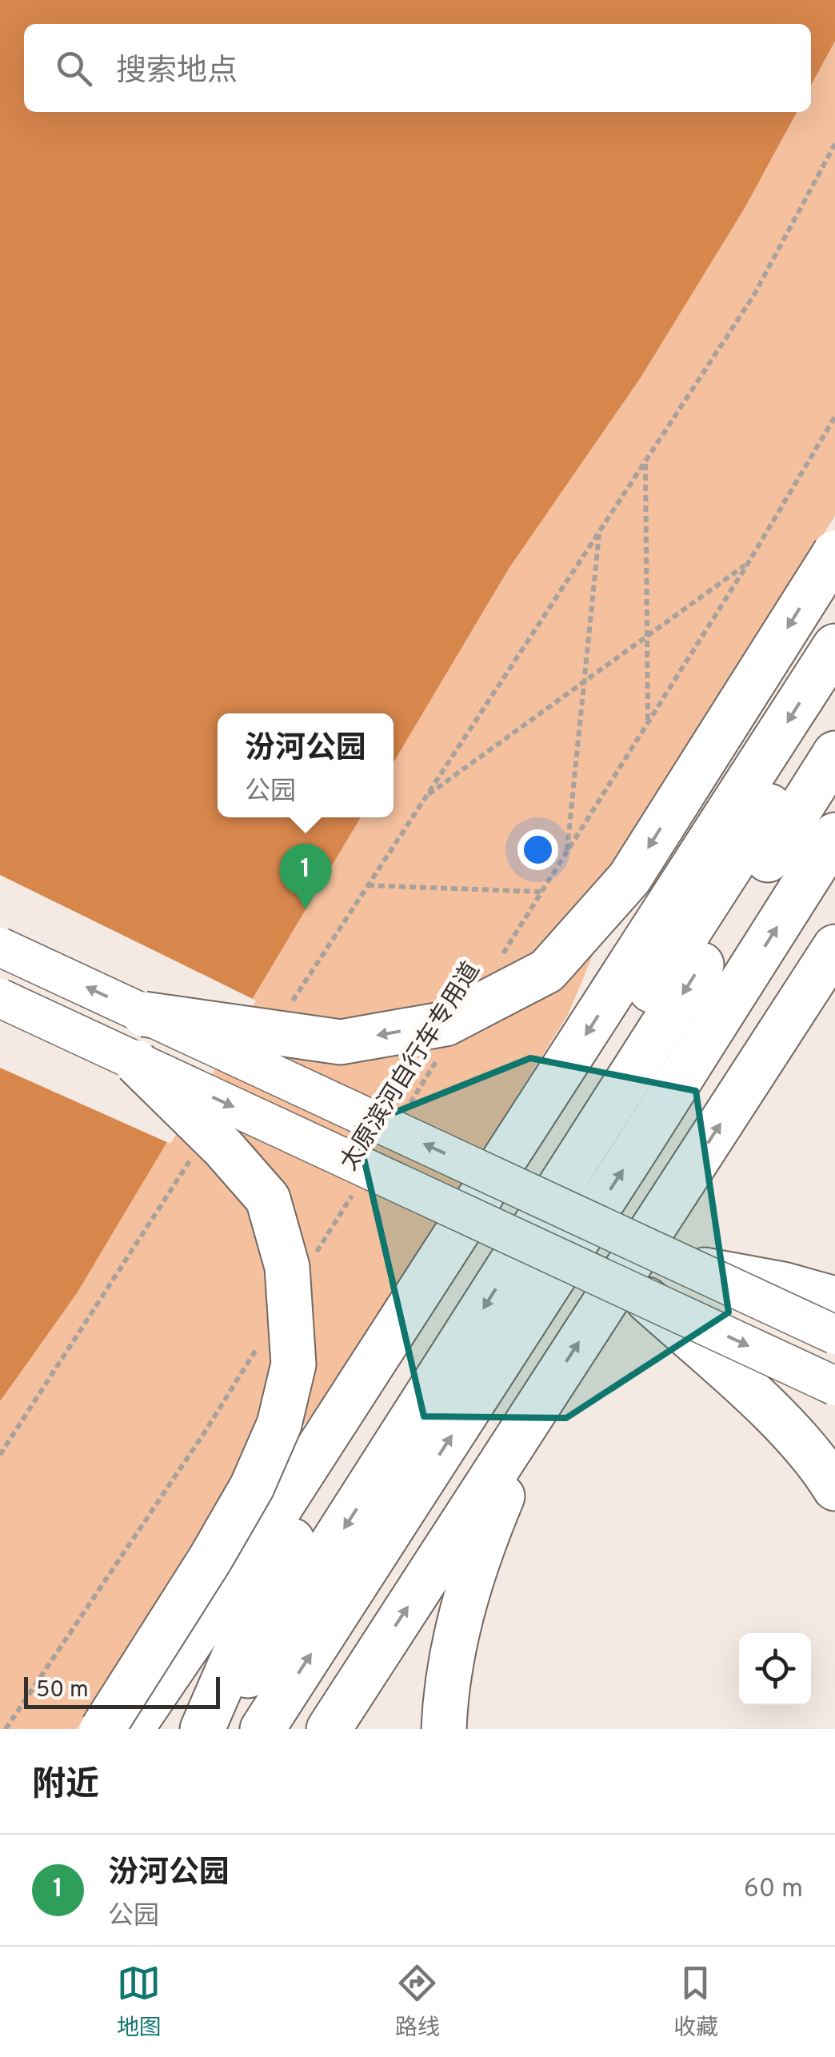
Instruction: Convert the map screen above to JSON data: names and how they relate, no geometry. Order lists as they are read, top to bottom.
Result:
{
  "streets": {
    "path": ["太原滨河自行车专用道"]
  },
  "scale_bar": "50 m",
  "page": {
    "search": "搜索地点",
    "popup": ["汾河公园", "公园"],
    "pins": "1",
    "scale": "50 m",
    "heading": "附近",
    "list": [
      {
        "mark": "1",
        "name": "汾河公园",
        "note": "公园",
        "value": "60 m"
      }
    ],
    "nav": ["地图", "路线", "收藏"]
  }
}
